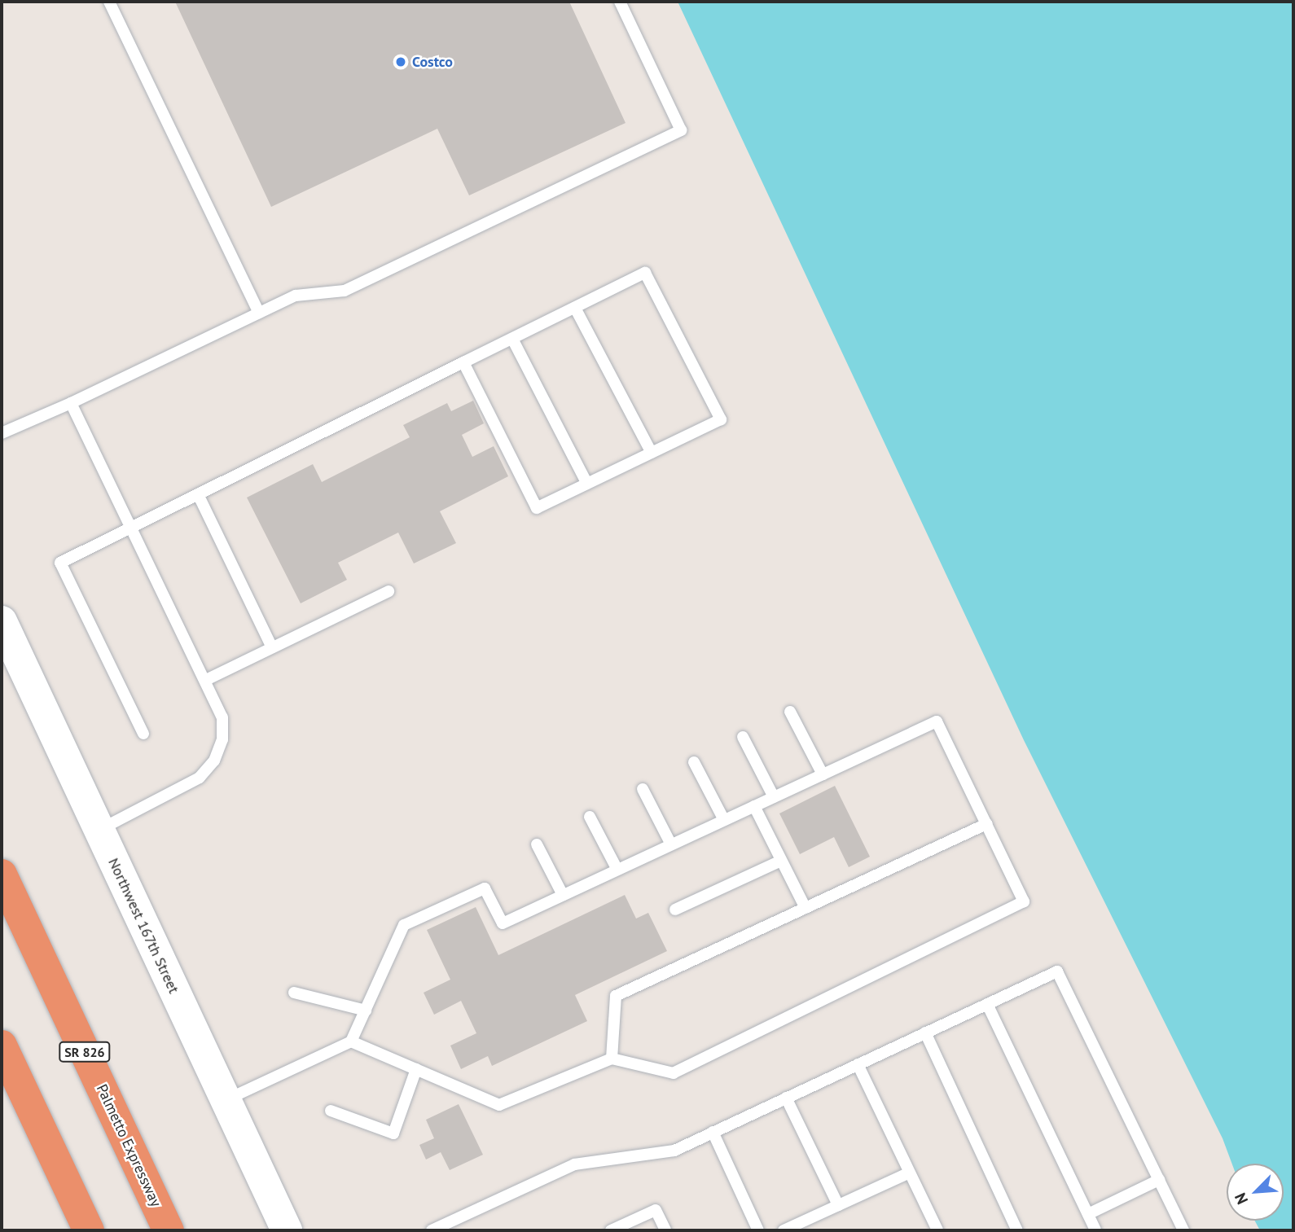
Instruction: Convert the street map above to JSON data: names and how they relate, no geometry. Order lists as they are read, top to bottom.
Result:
{
  "streets": {
    "highway": ["SR 826", "Palmetto Expressway"],
    "street": ["Northwest 167th Street"]
  },
  "places": ["Costco"],
  "north": "bottom left"
}
